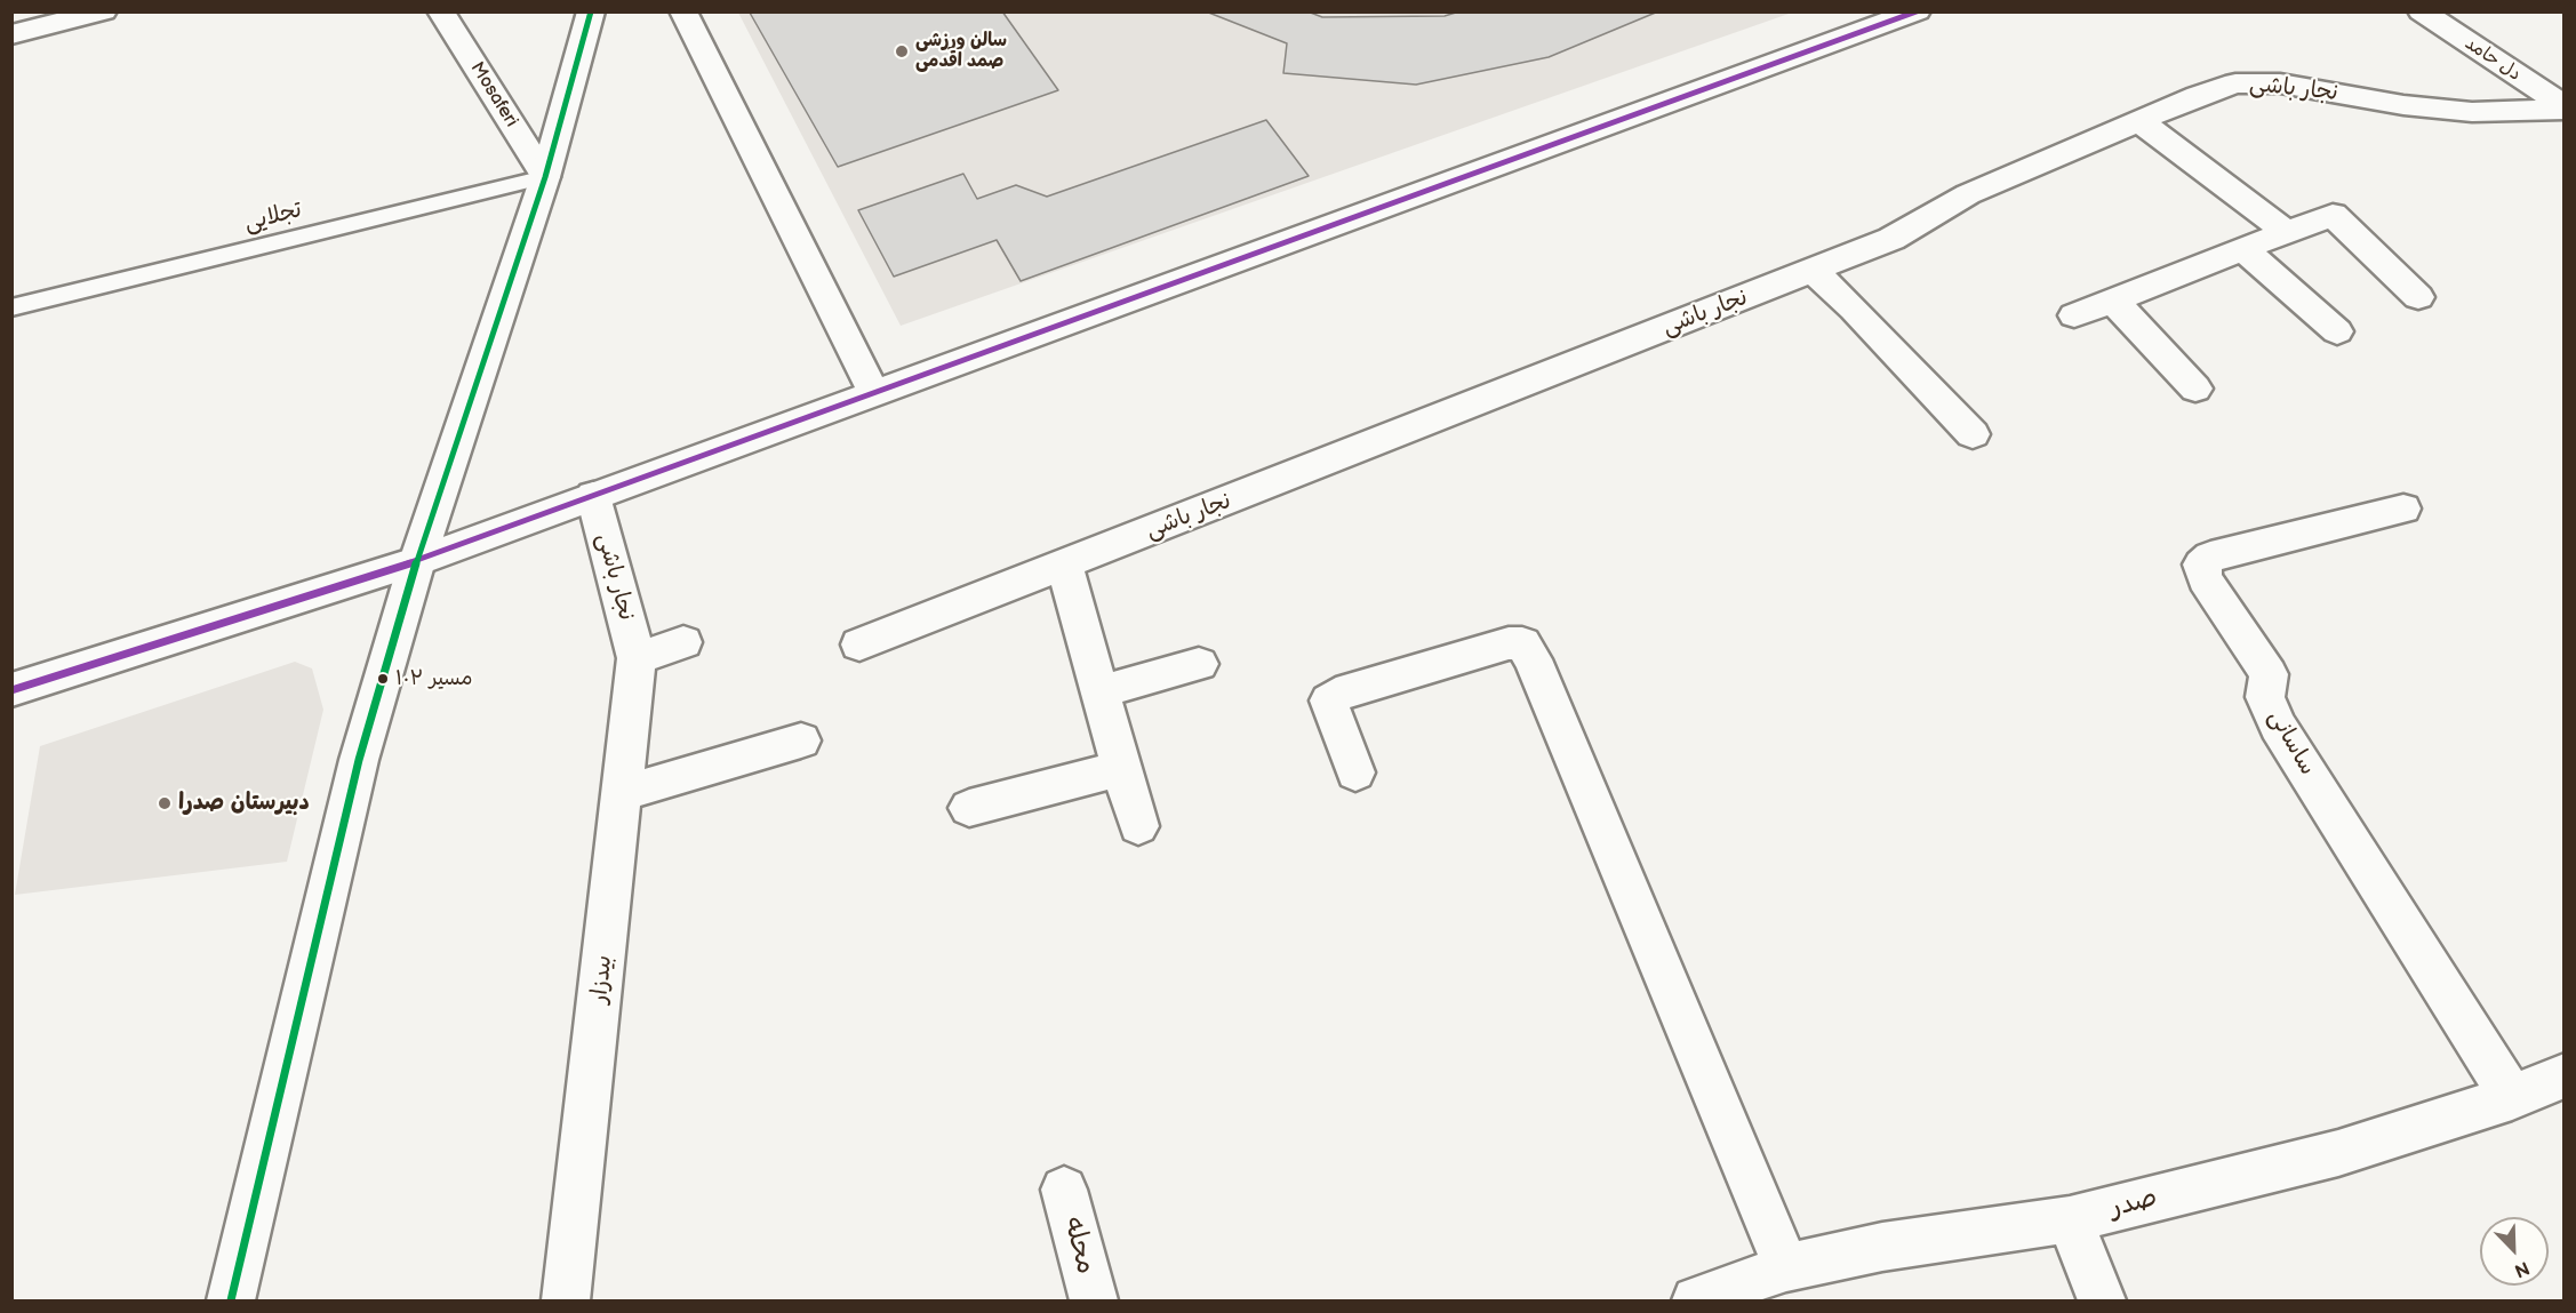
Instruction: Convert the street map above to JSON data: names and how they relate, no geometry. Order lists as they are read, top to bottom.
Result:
{
  "streets": {
    "street": [
      "دل حامد",
      "نجار باشی",
      "Mosaferi",
      "ساسانی",
      "بیدزار",
      "صدر",
      "محله"
    ],
    "lane": ["تجلایی"]
  },
  "crossings": [
    ["دل حامد", "نجار باشی"],
    ["نجار باشی", "بیدزار"],
    ["Mosaferi", "تجلایی"],
    ["ساسانی", "صدر"]
  ],
  "places": ["سالن ورزشی صمد اقدمی", "مسیر ۱۰۲", "دبیرستان صدرا"],
  "north": "bottom right"
}
